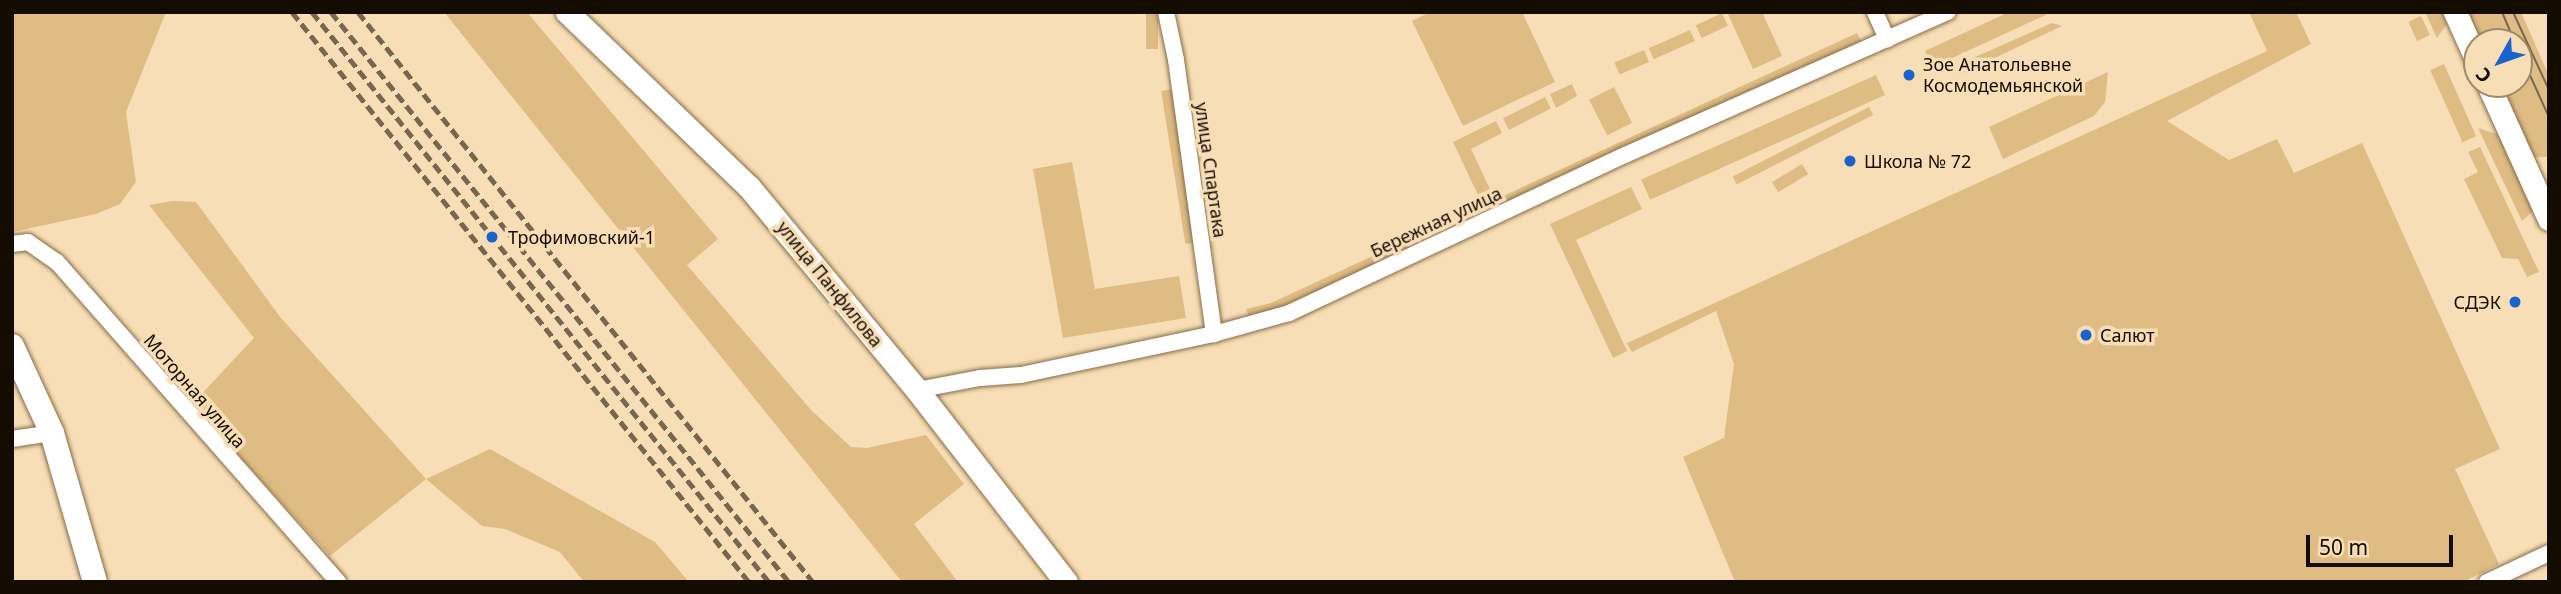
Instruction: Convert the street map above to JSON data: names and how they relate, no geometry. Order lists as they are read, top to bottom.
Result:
{
  "streets": {
    "main road": ["улица Панфилова"],
    "street": ["улица Спартака", "Бережная улица", "Моторная улица"]
  },
  "crossings": [
    ["улица Спартака", "Бережная улица"],
    ["Бережная улица", "улица Панфилова"]
  ],
  "places": [
    "Зое Анатольевне Космодемьянской",
    "Школа № 72",
    "Трофимовский-1",
    "СДЭК",
    "Салют"
  ],
  "scale_bar": "50 m",
  "north": "bottom left"
}
